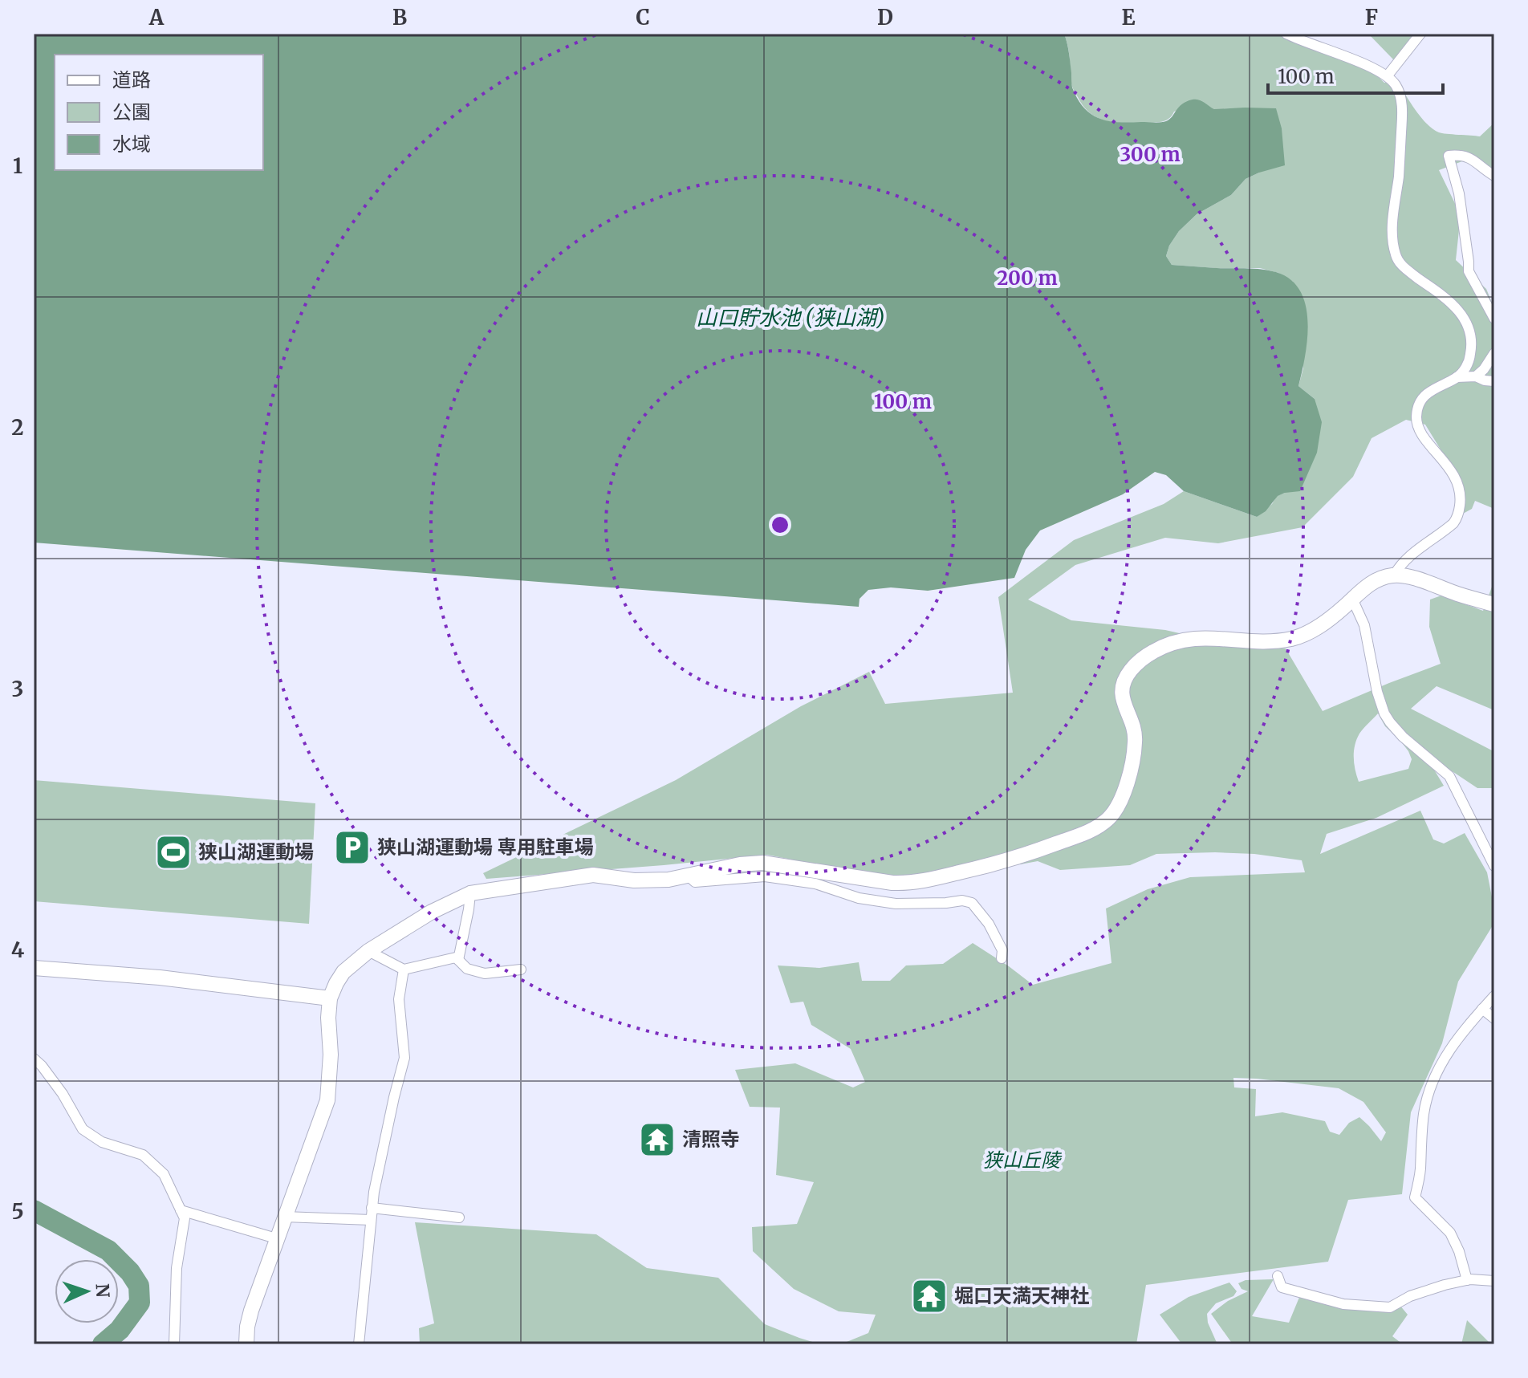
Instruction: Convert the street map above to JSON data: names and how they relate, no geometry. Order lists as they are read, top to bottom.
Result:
{
  "water": ["山口貯水池 (狭山湖)"],
  "parks": ["狭山丘陵"],
  "places": {
    "parking": ["狭山湖運動場 専用駐車場"],
    "sports": ["狭山湖運動場"],
    "temple": ["清照寺", "堀口天満天神社"]
  },
  "legend": ["道路", "公園", "水域"],
  "scale_bar": "100 m",
  "north": "right",
  "grid": {
    "columns": [
      "A",
      "B",
      "C",
      "D",
      "E",
      "F"
    ],
    "rows": [
      "1",
      "2",
      "3",
      "4",
      "5"
    ]
  },
  "rings": ["300 m", "200 m", "100 m"]
}
